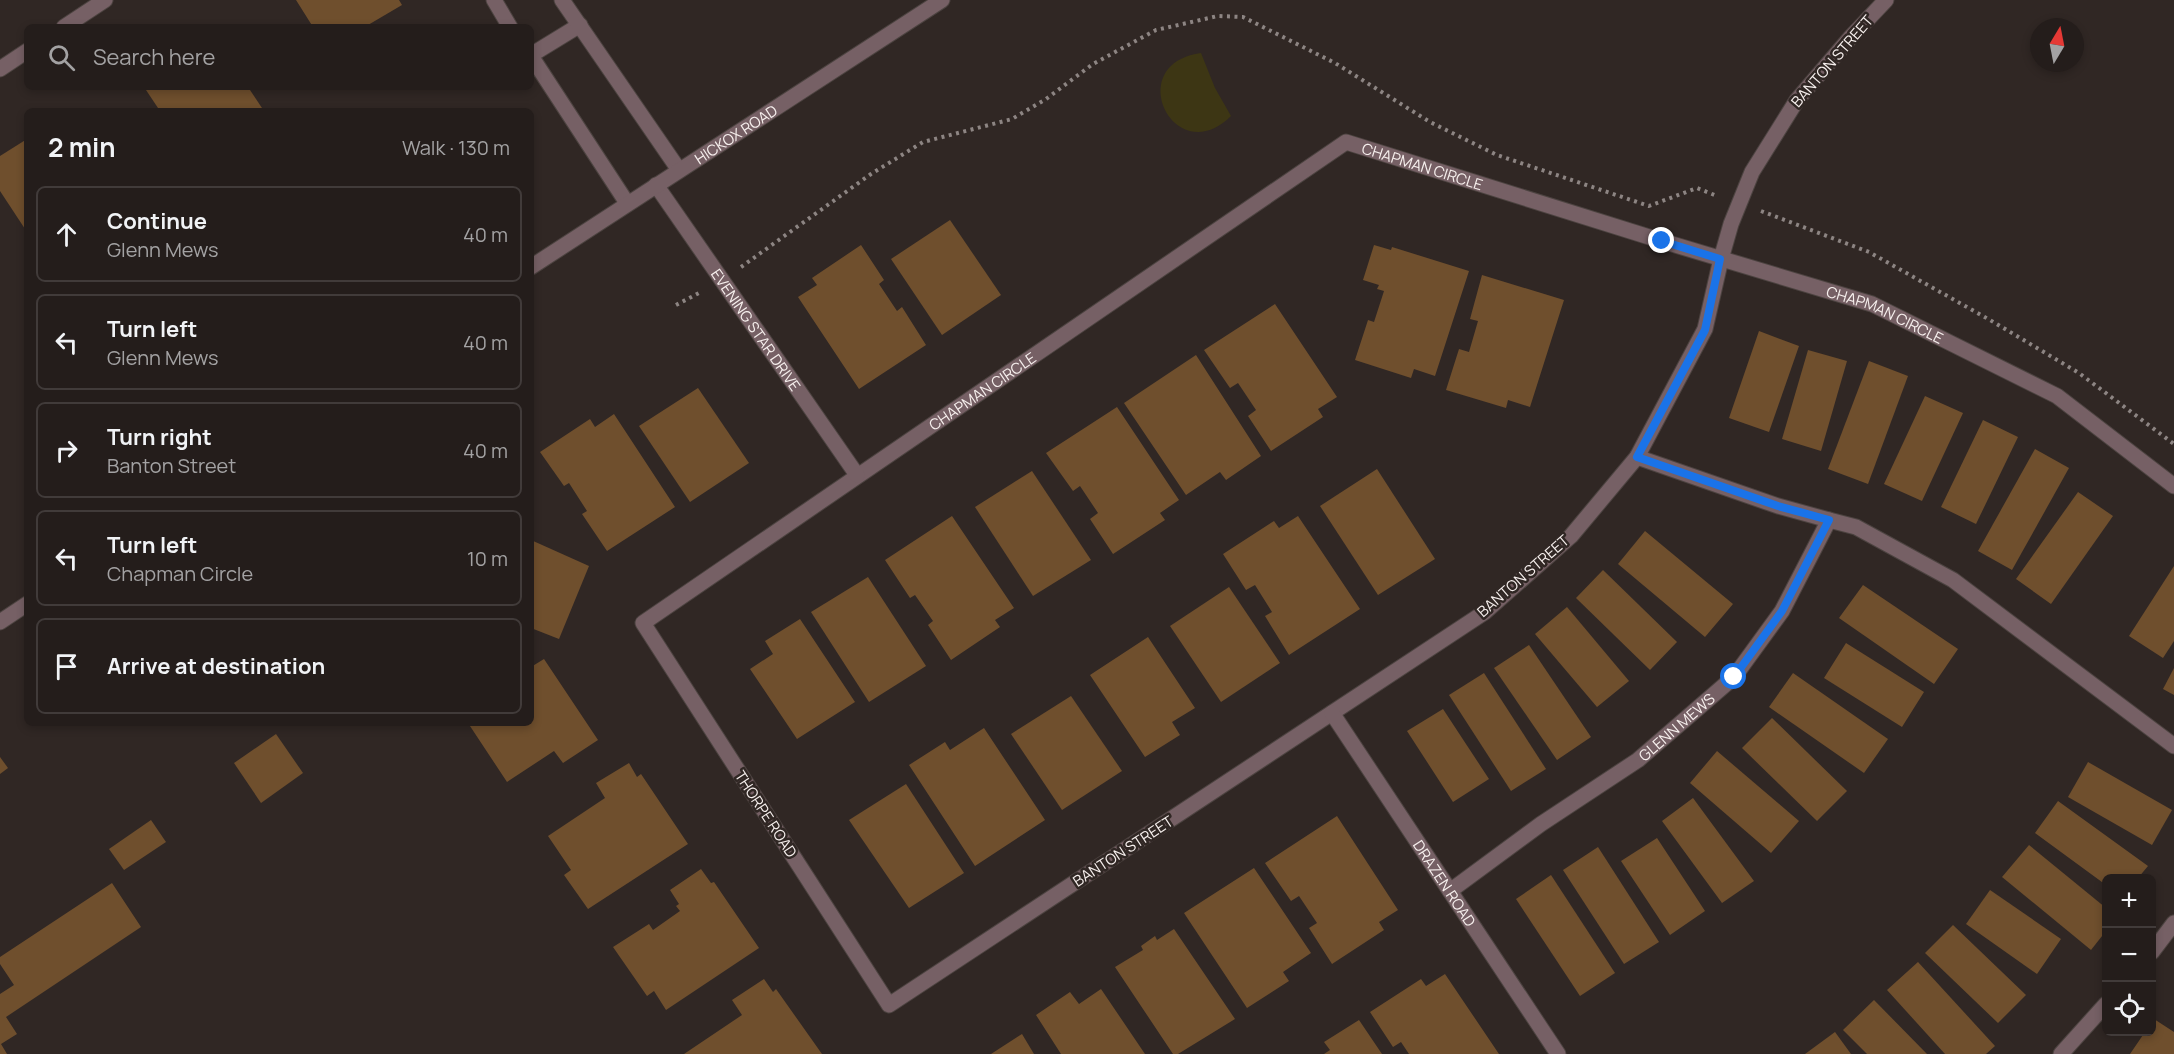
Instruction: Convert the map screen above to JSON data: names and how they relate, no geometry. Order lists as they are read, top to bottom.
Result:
{
  "streets": {
    "street": [
      "BANTON STREET",
      "HICKOX ROAD",
      "CHAPMAN CIRCLE",
      "EVENING STAR DRIVE",
      "GLENN MEWS",
      "THORPE ROAD",
      "DRAZEN ROAD"
    ]
  },
  "crossings": [
    ["BANTON STREET", "CHAPMAN CIRCLE"],
    ["BANTON STREET", "THORPE ROAD"],
    ["BANTON STREET", "DRAZEN ROAD"],
    ["HICKOX ROAD", "EVENING STAR DRIVE"],
    ["CHAPMAN CIRCLE", "EVENING STAR DRIVE"],
    ["CHAPMAN CIRCLE", "THORPE ROAD"],
    ["GLENN MEWS", "DRAZEN ROAD"]
  ],
  "north": "top",
  "page": {
    "search": "Search here",
    "heading": ["2 min", "Walk · 130 m"],
    "list": [
      ["Continue", "Glenn Mews", "40 m"],
      ["Turn left", "Glenn Mews", "40 m"],
      ["Turn right", "Banton Street", "40 m"],
      ["Turn left", "Chapman Circle", "10 m"],
      "Arrive at destination"
    ],
    "map_buttons": ["+", "−"]
  }
}
